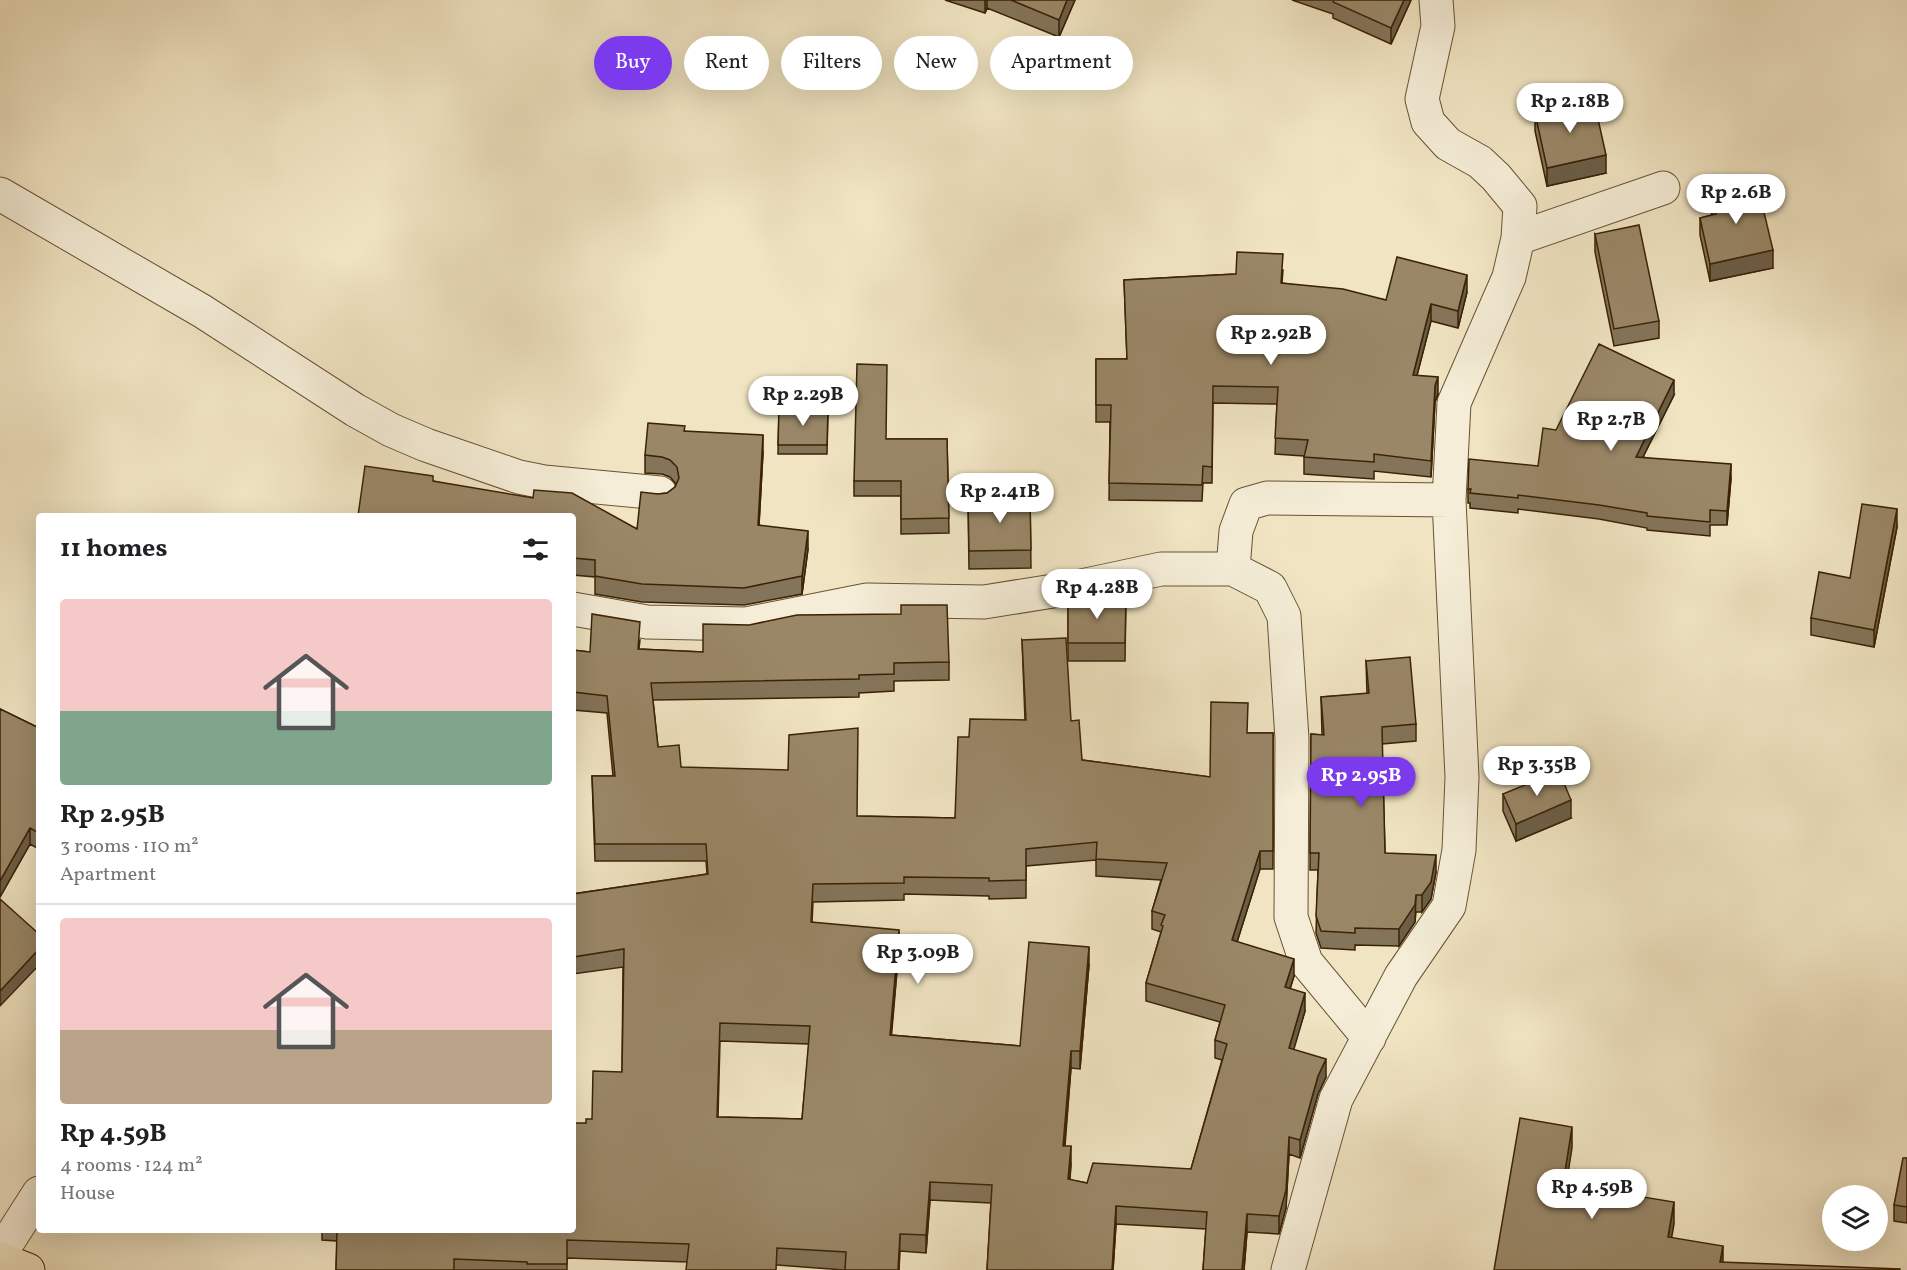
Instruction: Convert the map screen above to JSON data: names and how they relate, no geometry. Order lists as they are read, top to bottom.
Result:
{
  "page": {
    "chip": [
      "Buy",
      "Rent",
      "Filters",
      "New",
      "Apartment"
    ],
    "price": [
      "Rp 2.18B",
      "Rp 2.6B",
      "Rp 2.92B",
      "Rp 2.29B",
      "Rp 2.7B",
      "Rp 2.41B",
      "Rp 4.28B",
      "Rp 3.35B",
      "Rp 2.95B",
      "Rp 3.09B",
      "Rp 4.59B"
    ],
    "heading": "11 homes",
    "list": [
      {
        "name": "Rp 2.95B",
        "note": "3 rooms · 110 m² · Apartment"
      },
      {
        "name": "Rp 4.59B",
        "note": "4 rooms · 124 m² · House"
      }
    ]
  }
}
